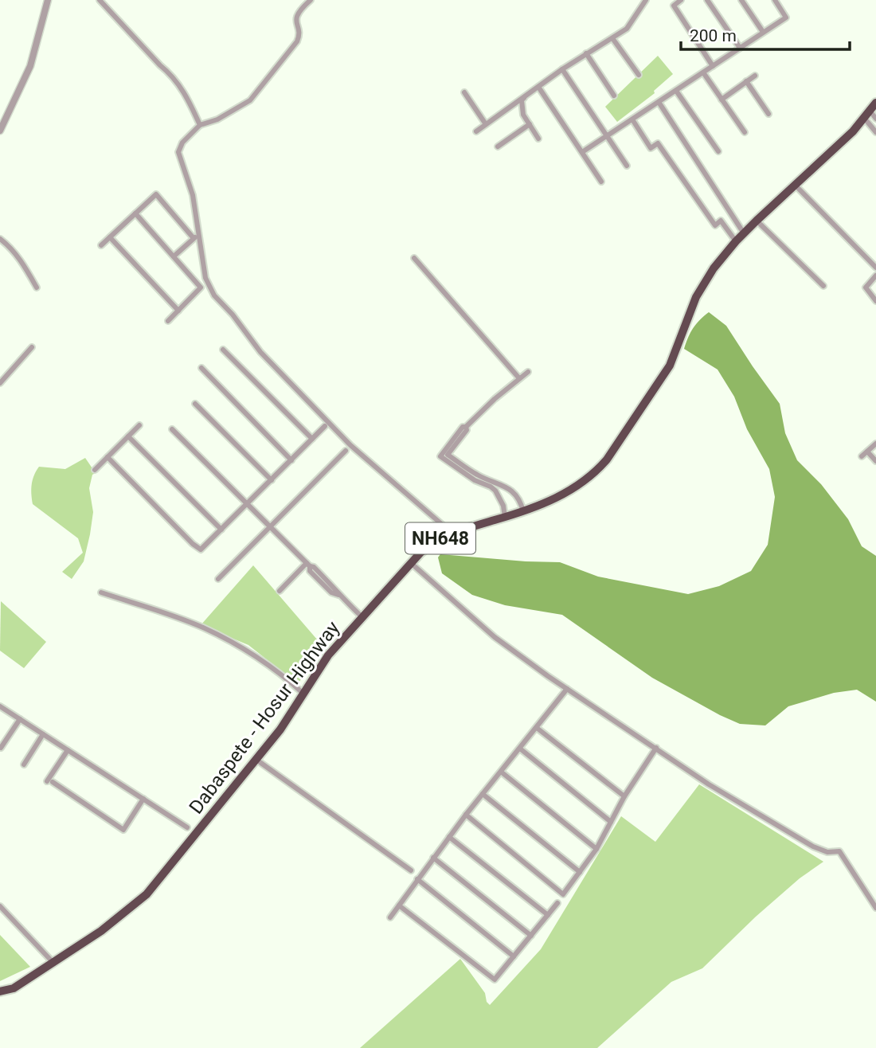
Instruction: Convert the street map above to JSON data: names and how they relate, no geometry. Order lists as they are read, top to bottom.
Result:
{
  "streets": {
    "highway": ["NH648", "Dabaspete - Hosur Highway"]
  },
  "scale_bar": "200 m"
}
